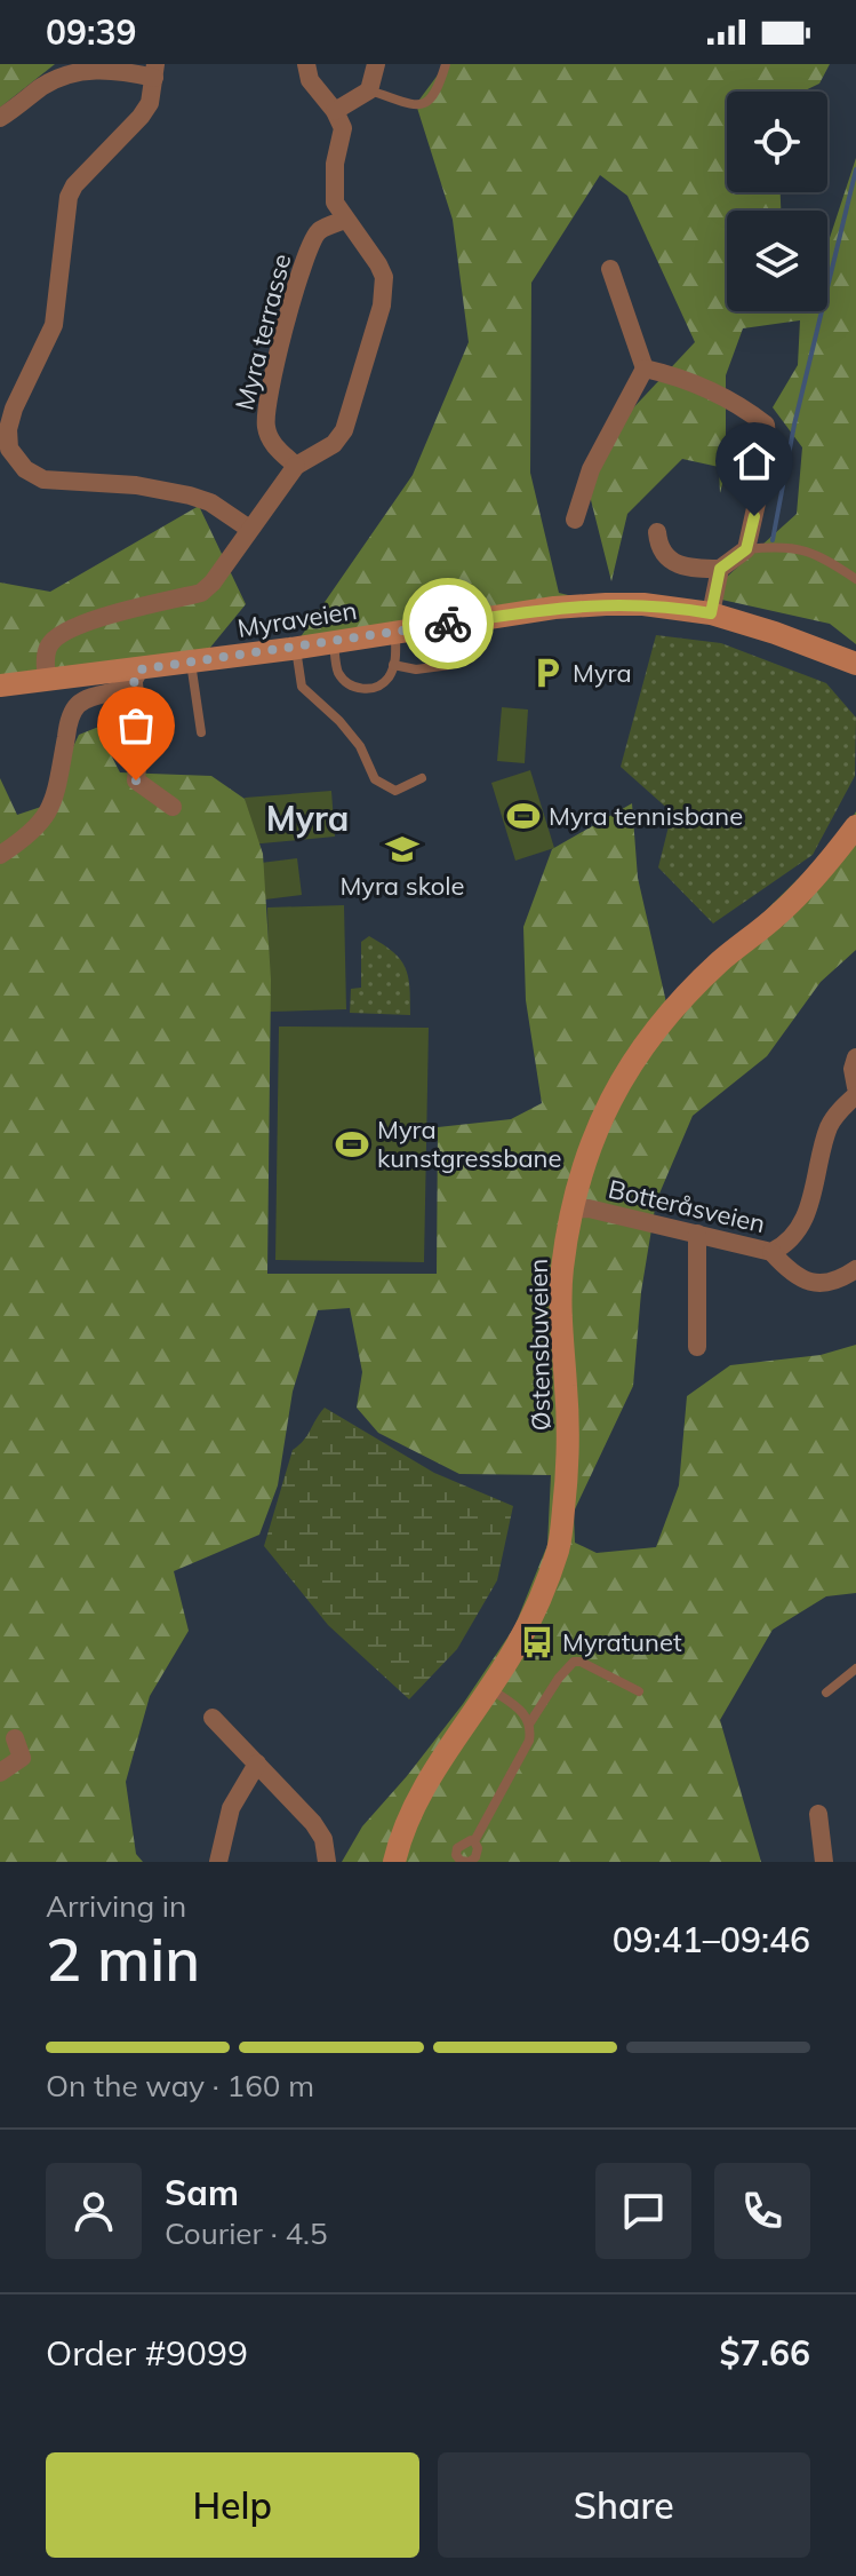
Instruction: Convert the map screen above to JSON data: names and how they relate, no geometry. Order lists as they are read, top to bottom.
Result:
{
  "streets": {
    "main road": ["Myraveien", "Østensbuveien"],
    "street": ["Myra terrasse", "Botteråsveien"]
  },
  "crossings": [
    ["Botteråsveien", "Østensbuveien"]
  ],
  "districts": ["Myra"],
  "places": {
    "parking": ["Myra"],
    "sports": ["Myra tennisbane", "Myra kunstgressbane"],
    "school or university": ["Myra skole"],
    "bus stop": ["Myratunet"]
  },
  "page": {
    "status": "09:39",
    "heading": ["2 min", "Arriving in", "09:41–09:46"],
    "panel": [
      "Sam",
      "Courier · 4.5",
      "Order #9099",
      "$7.66"
    ],
    "bar": "On the way · 160 m",
    "buttons": ["Help", "Share"]
  }
}
